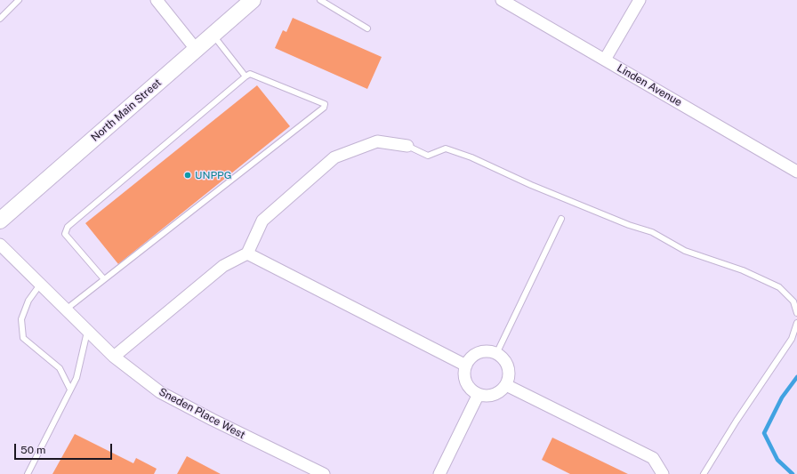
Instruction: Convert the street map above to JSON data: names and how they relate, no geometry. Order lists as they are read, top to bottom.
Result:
{
  "streets": {
    "main road": ["North Main Street"],
    "street": ["Linden Avenue", "Sneden Place West"]
  },
  "places": ["UNPPG"],
  "scale_bar": "50 m"
}
